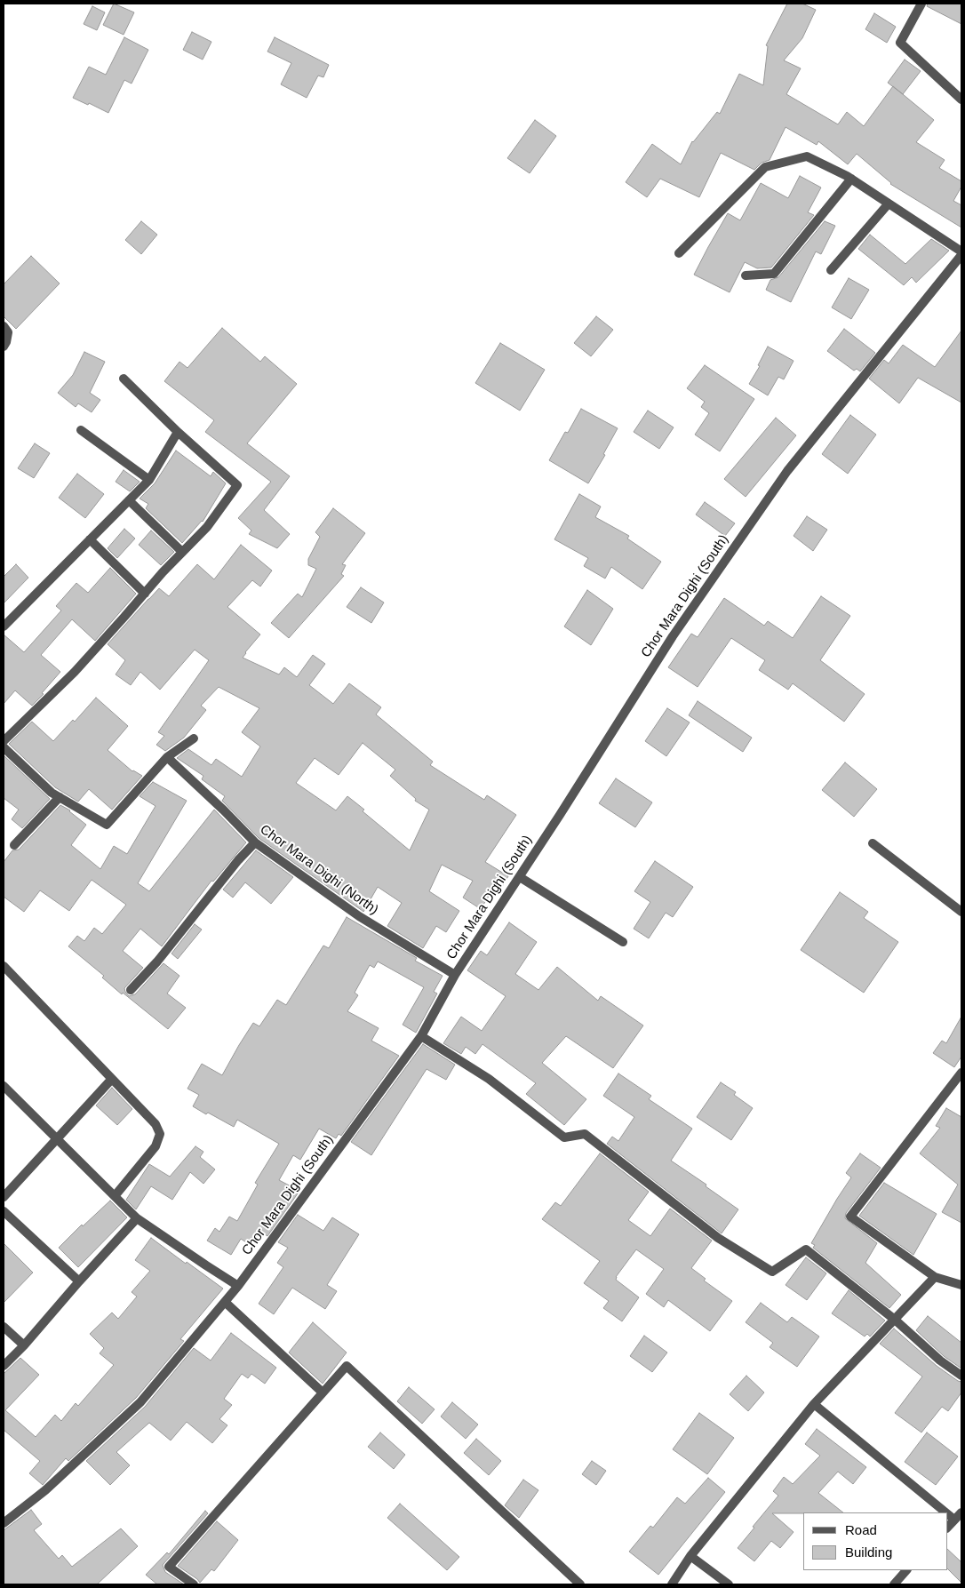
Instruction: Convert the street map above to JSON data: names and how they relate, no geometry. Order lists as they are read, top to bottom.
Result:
{
  "streets": {
    "street": ["Chor Mara Dighi (South)", "Chor Mara Dighi (North)"]
  },
  "crossings": [
    ["Chor Mara Dighi (South)", "Chor Mara Dighi (North)"]
  ],
  "legend": ["Road", "Building"]
}
